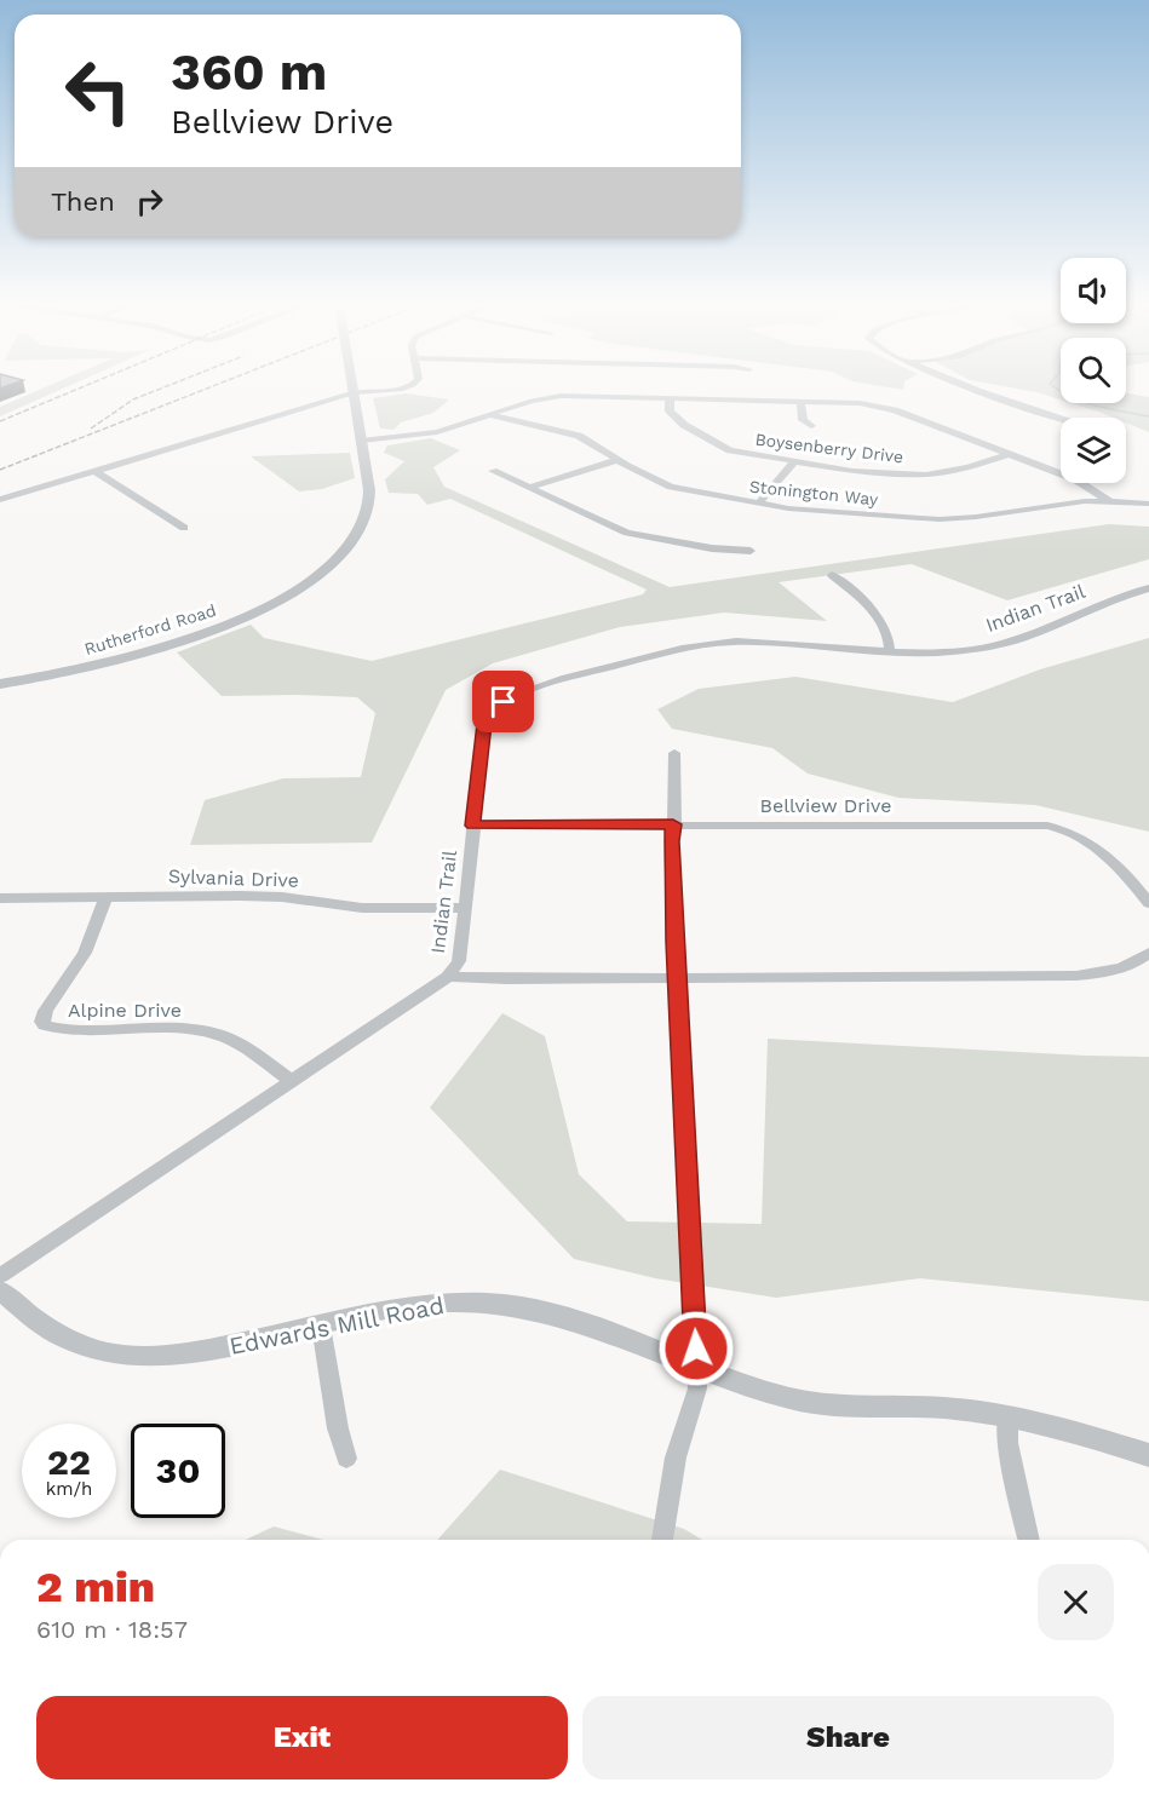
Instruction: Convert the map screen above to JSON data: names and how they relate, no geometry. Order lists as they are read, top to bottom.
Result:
{
  "streets": {
    "street": [
      "Boysenberry Drive",
      "Stonington Way",
      "Indian Trail",
      "Rutherford Road",
      "Bellview Drive",
      "Sylvania Drive",
      "Alpine Drive",
      "Edwards Mill Road"
    ]
  },
  "crossings": [
    ["Indian Trail", "Bellview Drive"],
    ["Indian Trail", "Sylvania Drive"],
    ["Indian Trail", "Alpine Drive"],
    ["Sylvania Drive", "Alpine Drive"]
  ],
  "page": {
    "turn": ["360 m", "Bellview Drive"],
    "then": "Then",
    "speed": "22 km/h",
    "limit": "30",
    "heading": ["2 min", "610 m · 18:57"],
    "buttons": ["Exit", "Share"]
  }
}
